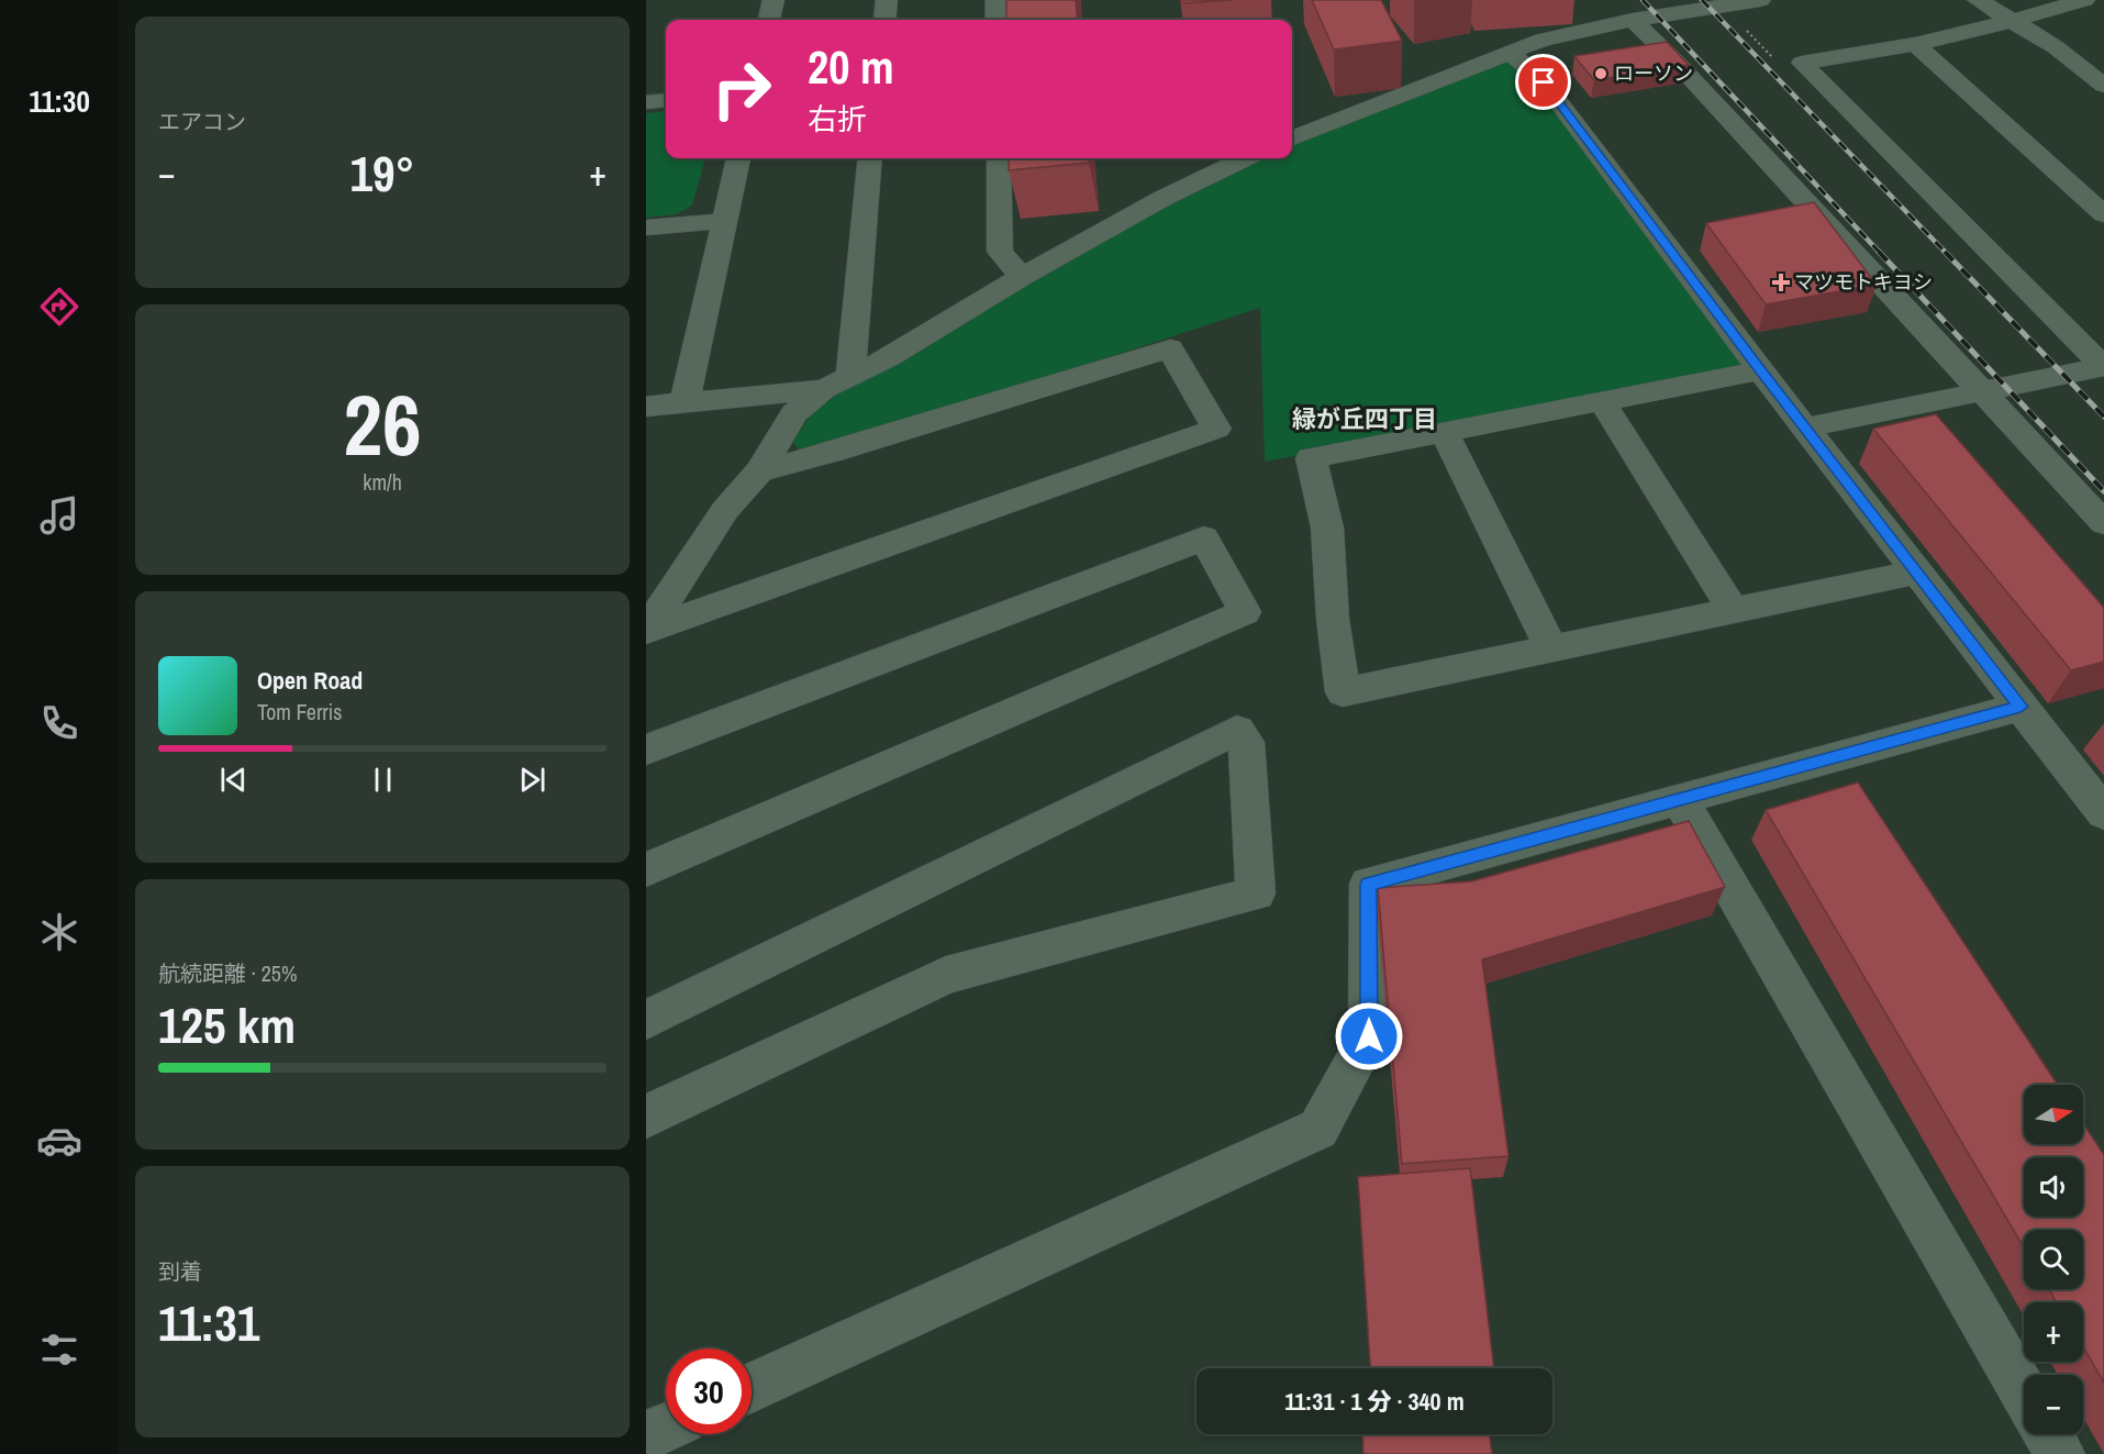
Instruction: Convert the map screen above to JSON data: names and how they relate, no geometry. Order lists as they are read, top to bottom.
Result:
{
  "districts": ["緑が丘四丁目"],
  "places": {
    "other": ["ローソン"],
    "health": ["マツモトキヨシ"]
  },
  "north": "right",
  "page": {
    "tabs": "11:30",
    "tile": [
      "エアコン",
      ["26", "km/h"],
      ["航続距離 · 25%", "125 km"],
      ["到着", "11:31"]
    ],
    "turn": ["20 m", "右折"],
    "heat": ["−", "19°", "+"],
    "song": ["Open Road", "Tom Ferris"],
    "map_buttons": ["+", "−"],
    "limit": "30",
    "trip": "11:31 · 1 分 · 340 m"
  }
}
